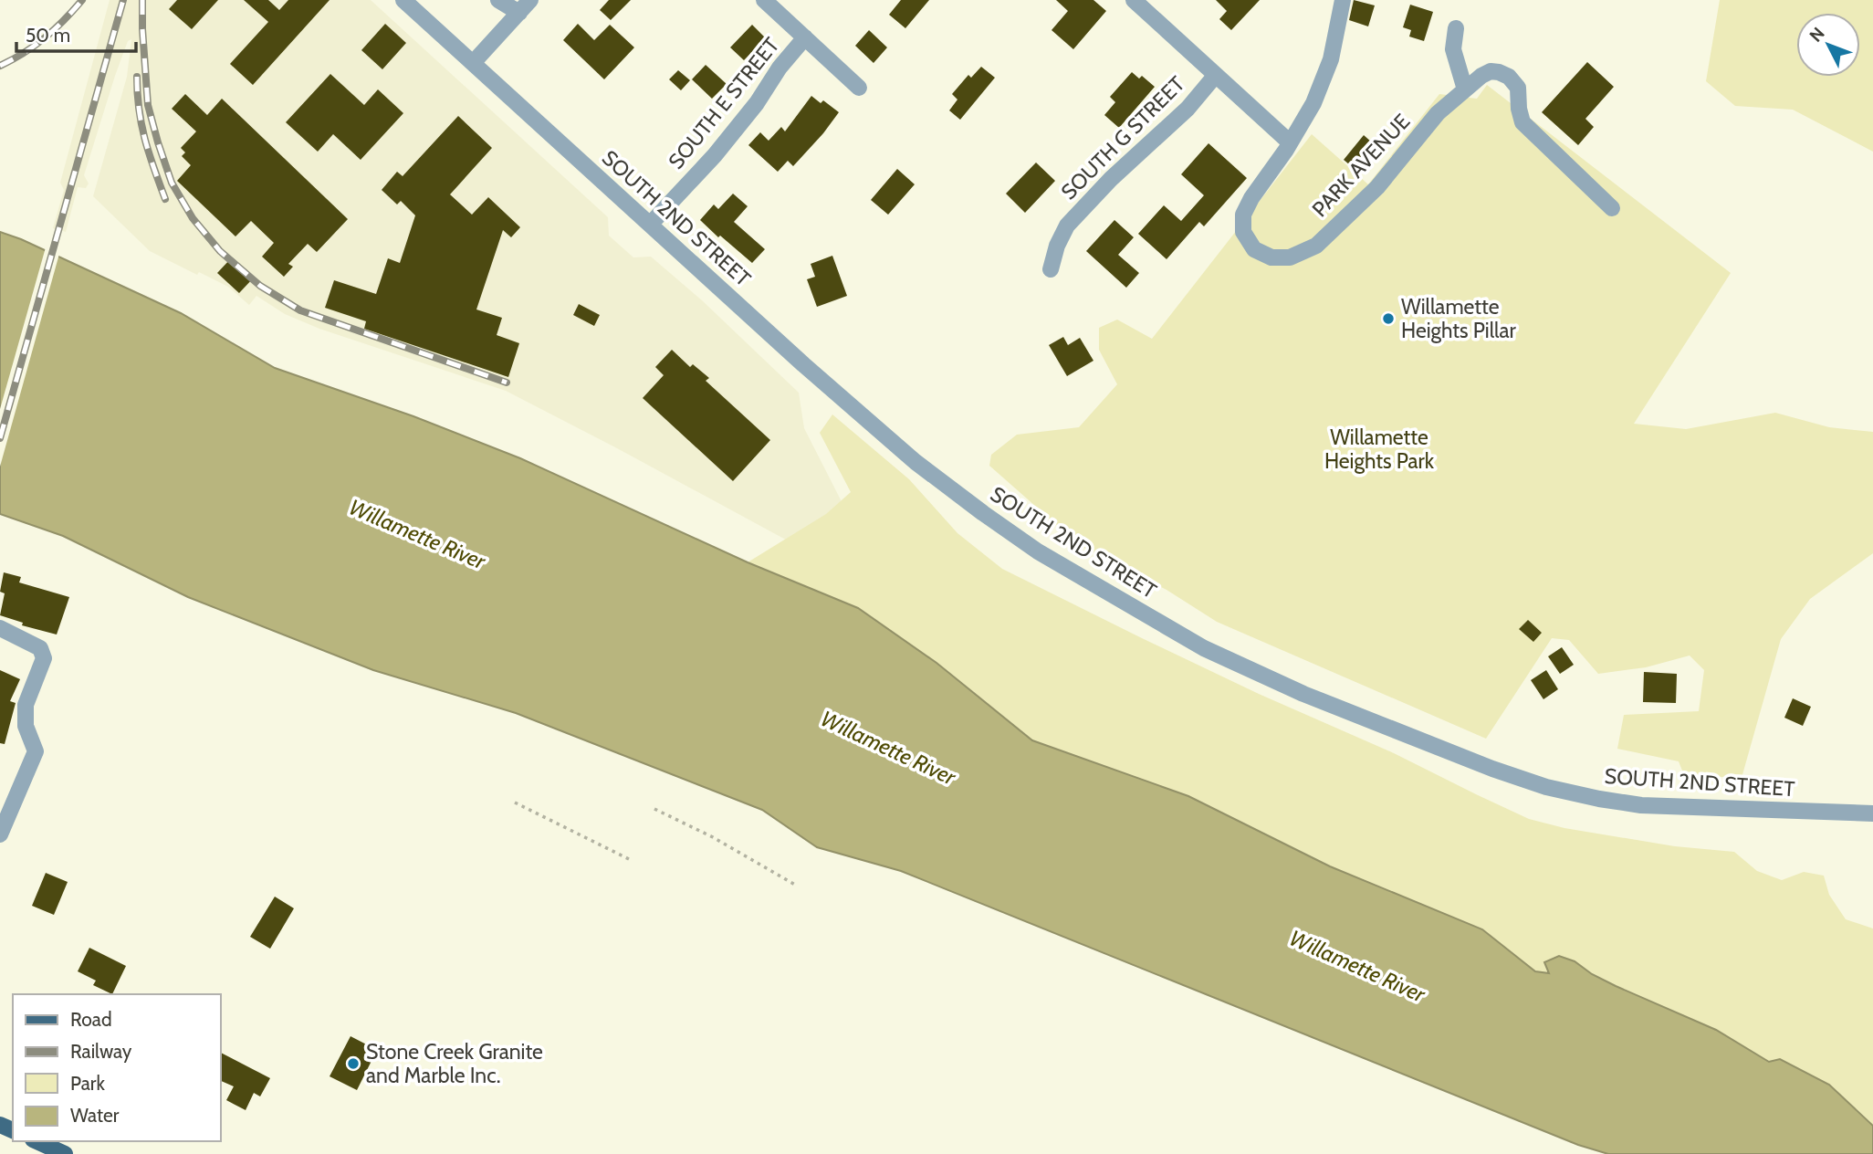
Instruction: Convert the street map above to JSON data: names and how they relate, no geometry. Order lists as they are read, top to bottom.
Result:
{
  "streets": {
    "street": [
      "SOUTH E STREET",
      "SOUTH G STREET",
      "PARK AVENUE",
      "SOUTH 2ND STREET"
    ]
  },
  "crossings": [
    ["SOUTH E STREET", "SOUTH 2ND STREET"]
  ],
  "water": ["Willamette River"],
  "parks": ["Willamette Heights Park"],
  "places": ["Willamette Heights Pillar", "Stone Creek Granite and Marble Inc."],
  "legend": [
    "Road",
    "Railway",
    "Park",
    "Water"
  ],
  "scale_bar": "50 m",
  "north": "top left"
}
